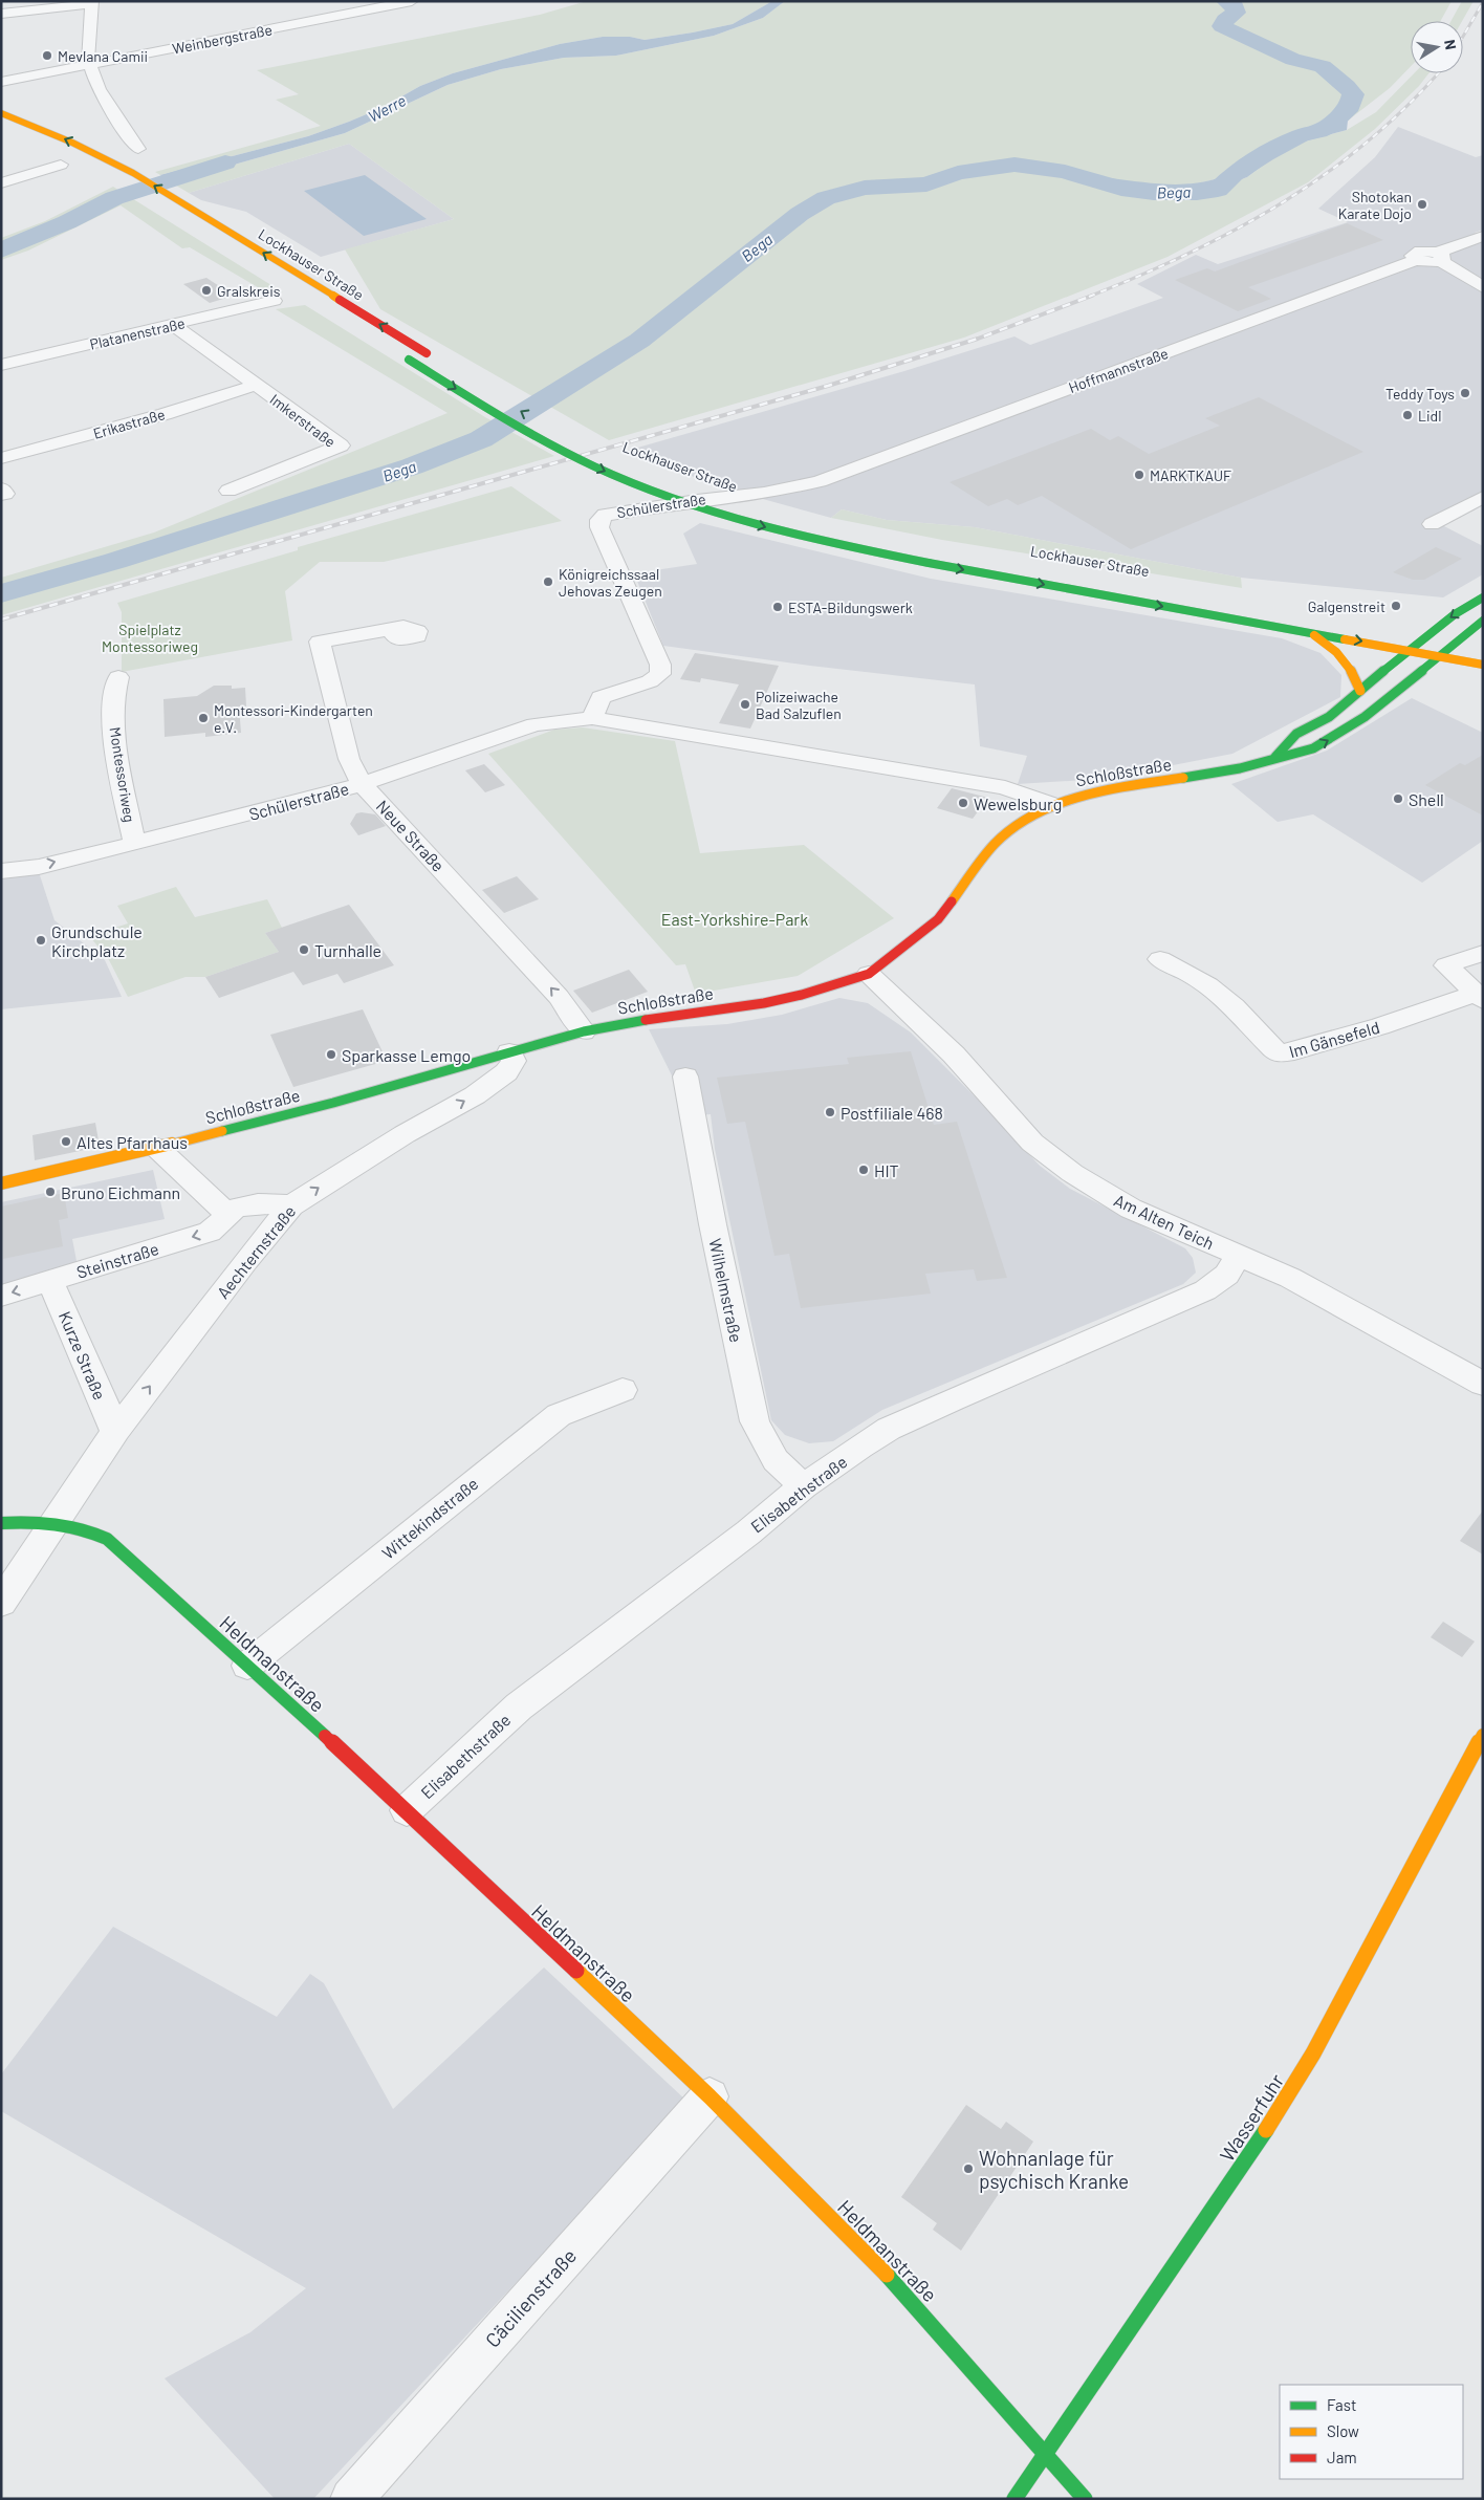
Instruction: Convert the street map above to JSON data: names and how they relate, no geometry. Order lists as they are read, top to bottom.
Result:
{
  "streets": {
    "main road": [
      "Lockhauser Straße",
      "Schloßstraße",
      "Heldmanstraße",
      "Wasserfuhr"
    ],
    "street": [
      "Weinbergstraße",
      "Platanenstraße",
      "Hoffmannstraße",
      "Imkerstraße",
      "Erikastraße",
      "Schülerstraße",
      "Montessoriweg",
      "Neue Straße",
      "Im Gänsefeld",
      "Am Alten Teich",
      "Aechternstraße",
      "Steinstraße",
      "Wilhelmstraße",
      "Kurze Straße",
      "Elisabethstraße",
      "Wittekindstraße",
      "Cäcilienstraße"
    ]
  },
  "crossings": [
    ["Lockhauser Straße", "Schloßstraße"],
    ["Platanenstraße", "Imkerstraße"],
    ["Hoffmannstraße", "Schülerstraße"],
    ["Imkerstraße", "Erikastraße"],
    ["Schülerstraße", "Schloßstraße"],
    ["Schülerstraße", "Montessoriweg"],
    ["Schülerstraße", "Neue Straße"],
    ["Schloßstraße", "Neue Straße"],
    ["Schloßstraße", "Am Alten Teich"],
    ["Schloßstraße", "Aechternstraße"],
    ["Am Alten Teich", "Elisabethstraße"],
    ["Aechternstraße", "Steinstraße"],
    ["Aechternstraße", "Kurze Straße"],
    ["Aechternstraße", "Heldmanstraße"],
    ["Steinstraße", "Kurze Straße"],
    ["Wilhelmstraße", "Elisabethstraße"],
    ["Elisabethstraße", "Heldmanstraße"],
    ["Wittekindstraße", "Heldmanstraße"],
    ["Heldmanstraße", "Wasserfuhr"],
    ["Heldmanstraße", "Cäcilienstraße"]
  ],
  "one_way": ["Neue Straße", "Aechternstraße", "Steinstraße"],
  "water": ["Werre", "Bega"],
  "parks": ["Spielplatz Montessoriweg", "East-Yorkshire-Park"],
  "places": [
    "Mevlana Camii",
    "Shotokan Karate Dojo",
    "Gralskreis",
    "Teddy Toys",
    "Lidl",
    "MARKTKAUF",
    "Königreichssaal Jehovas Zeugen",
    "Galgenstreit",
    "ESTA-Bildungswerk",
    "Polizeiwache Bad Salzuflen",
    "Montessori-Kindergarten e.V.",
    "Shell",
    "Wewelsburg",
    "Grundschule Kirchplatz",
    "Turnhalle",
    "Sparkasse Lemgo",
    "Postfiliale 468",
    "Altes Pfarrhaus",
    "HIT",
    "Bruno Eichmann",
    "Wohnanlage für psychisch Kranke"
  ],
  "legend": ["Fast", "Slow", "Jam"],
  "north": "right"
}
